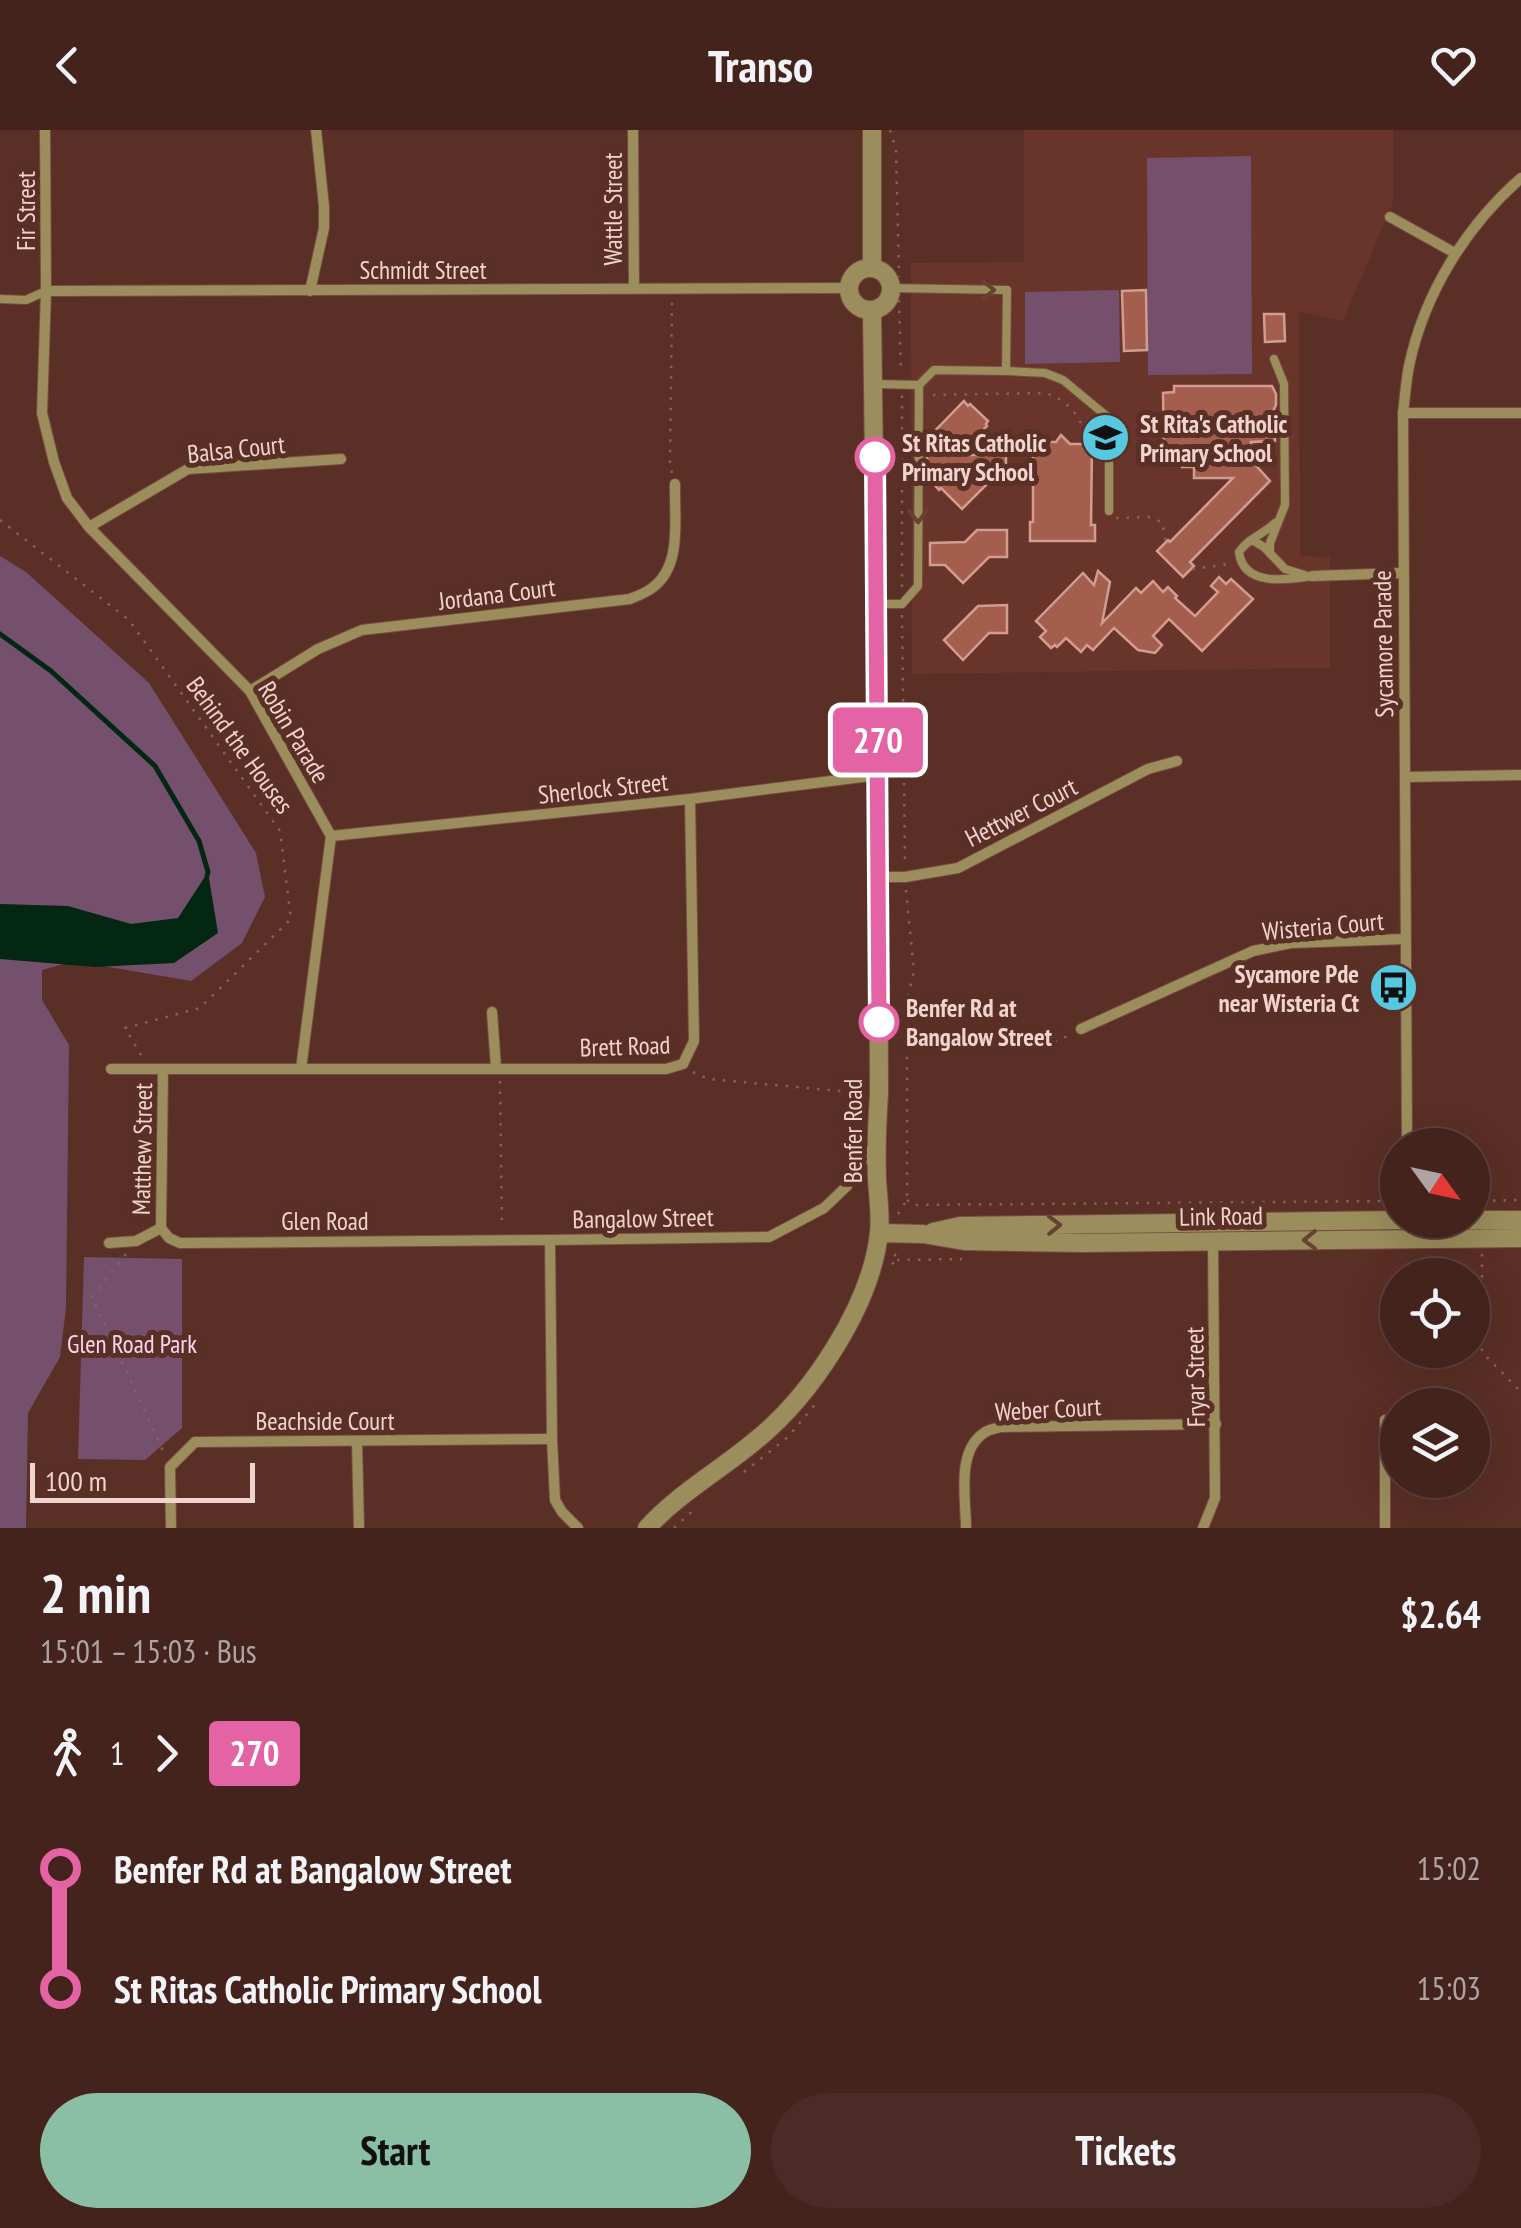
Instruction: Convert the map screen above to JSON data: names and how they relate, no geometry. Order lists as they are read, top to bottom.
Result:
{
  "streets": {
    "street": [
      "Wattle Street",
      "Fir Street",
      "Schmidt Street",
      "Balsa Court",
      "Jordana Court",
      "Sycamore Parade",
      "Robin Parade",
      "Sherlock Street",
      "Hettwer Court",
      "Wisteria Court",
      "Brett Road",
      "Benfer Road",
      "Matthew Street",
      "Link Road",
      "Bangalow Street",
      "Glen Road",
      "Fryar Street",
      "Weber Court",
      "Beachside Court"
    ],
    "path": ["Behind the Houses"]
  },
  "crossings": [
    ["Wattle Street", "Schmidt Street"],
    ["Fir Street", "Schmidt Street"],
    ["Fir Street", "Robin Parade"],
    ["Schmidt Street", "Robin Parade"],
    ["Schmidt Street", "Benfer Road"],
    ["Balsa Court", "Robin Parade"],
    ["Jordana Court", "Robin Parade"],
    ["Sycamore Parade", "Wisteria Court"],
    ["Robin Parade", "Sherlock Street"],
    ["Sherlock Street", "Brett Road"],
    ["Sherlock Street", "Benfer Road"],
    ["Hettwer Court", "Benfer Road"],
    ["Benfer Road", "Link Road"],
    ["Benfer Road", "Bangalow Street"],
    ["Matthew Street", "Glen Road"],
    ["Link Road", "Fryar Street"],
    ["Bangalow Street", "Glen Road"],
    ["Bangalow Street", "Beachside Court"],
    ["Fryar Street", "Weber Court"]
  ],
  "parks": ["Glen Road Park"],
  "places": {
    "school or university": ["St Rita's Catholic Primary School"],
    "other": ["St Ritas Catholic Primary School", "Benfer Rd at Bangalow Street"],
    "bus stop": ["Sycamore Pde near Wisteria Ct"]
  },
  "lines": ["bus line 270"],
  "scale_bar": "100 m",
  "north": "bottom right",
  "page": {
    "header": "Transo",
    "on_map": "270",
    "scale": "100 m",
    "heading": ["2 min", "15:01 – 15:03 · Bus", "$2.64"],
    "legs": ["1", "270"],
    "list": [
      {
        "name": "Benfer Rd at Bangalow Street",
        "value": "15:02"
      },
      {
        "name": "St Ritas Catholic Primary School",
        "value": "15:03"
      }
    ],
    "buttons": ["Start", "Tickets"]
  }
}
